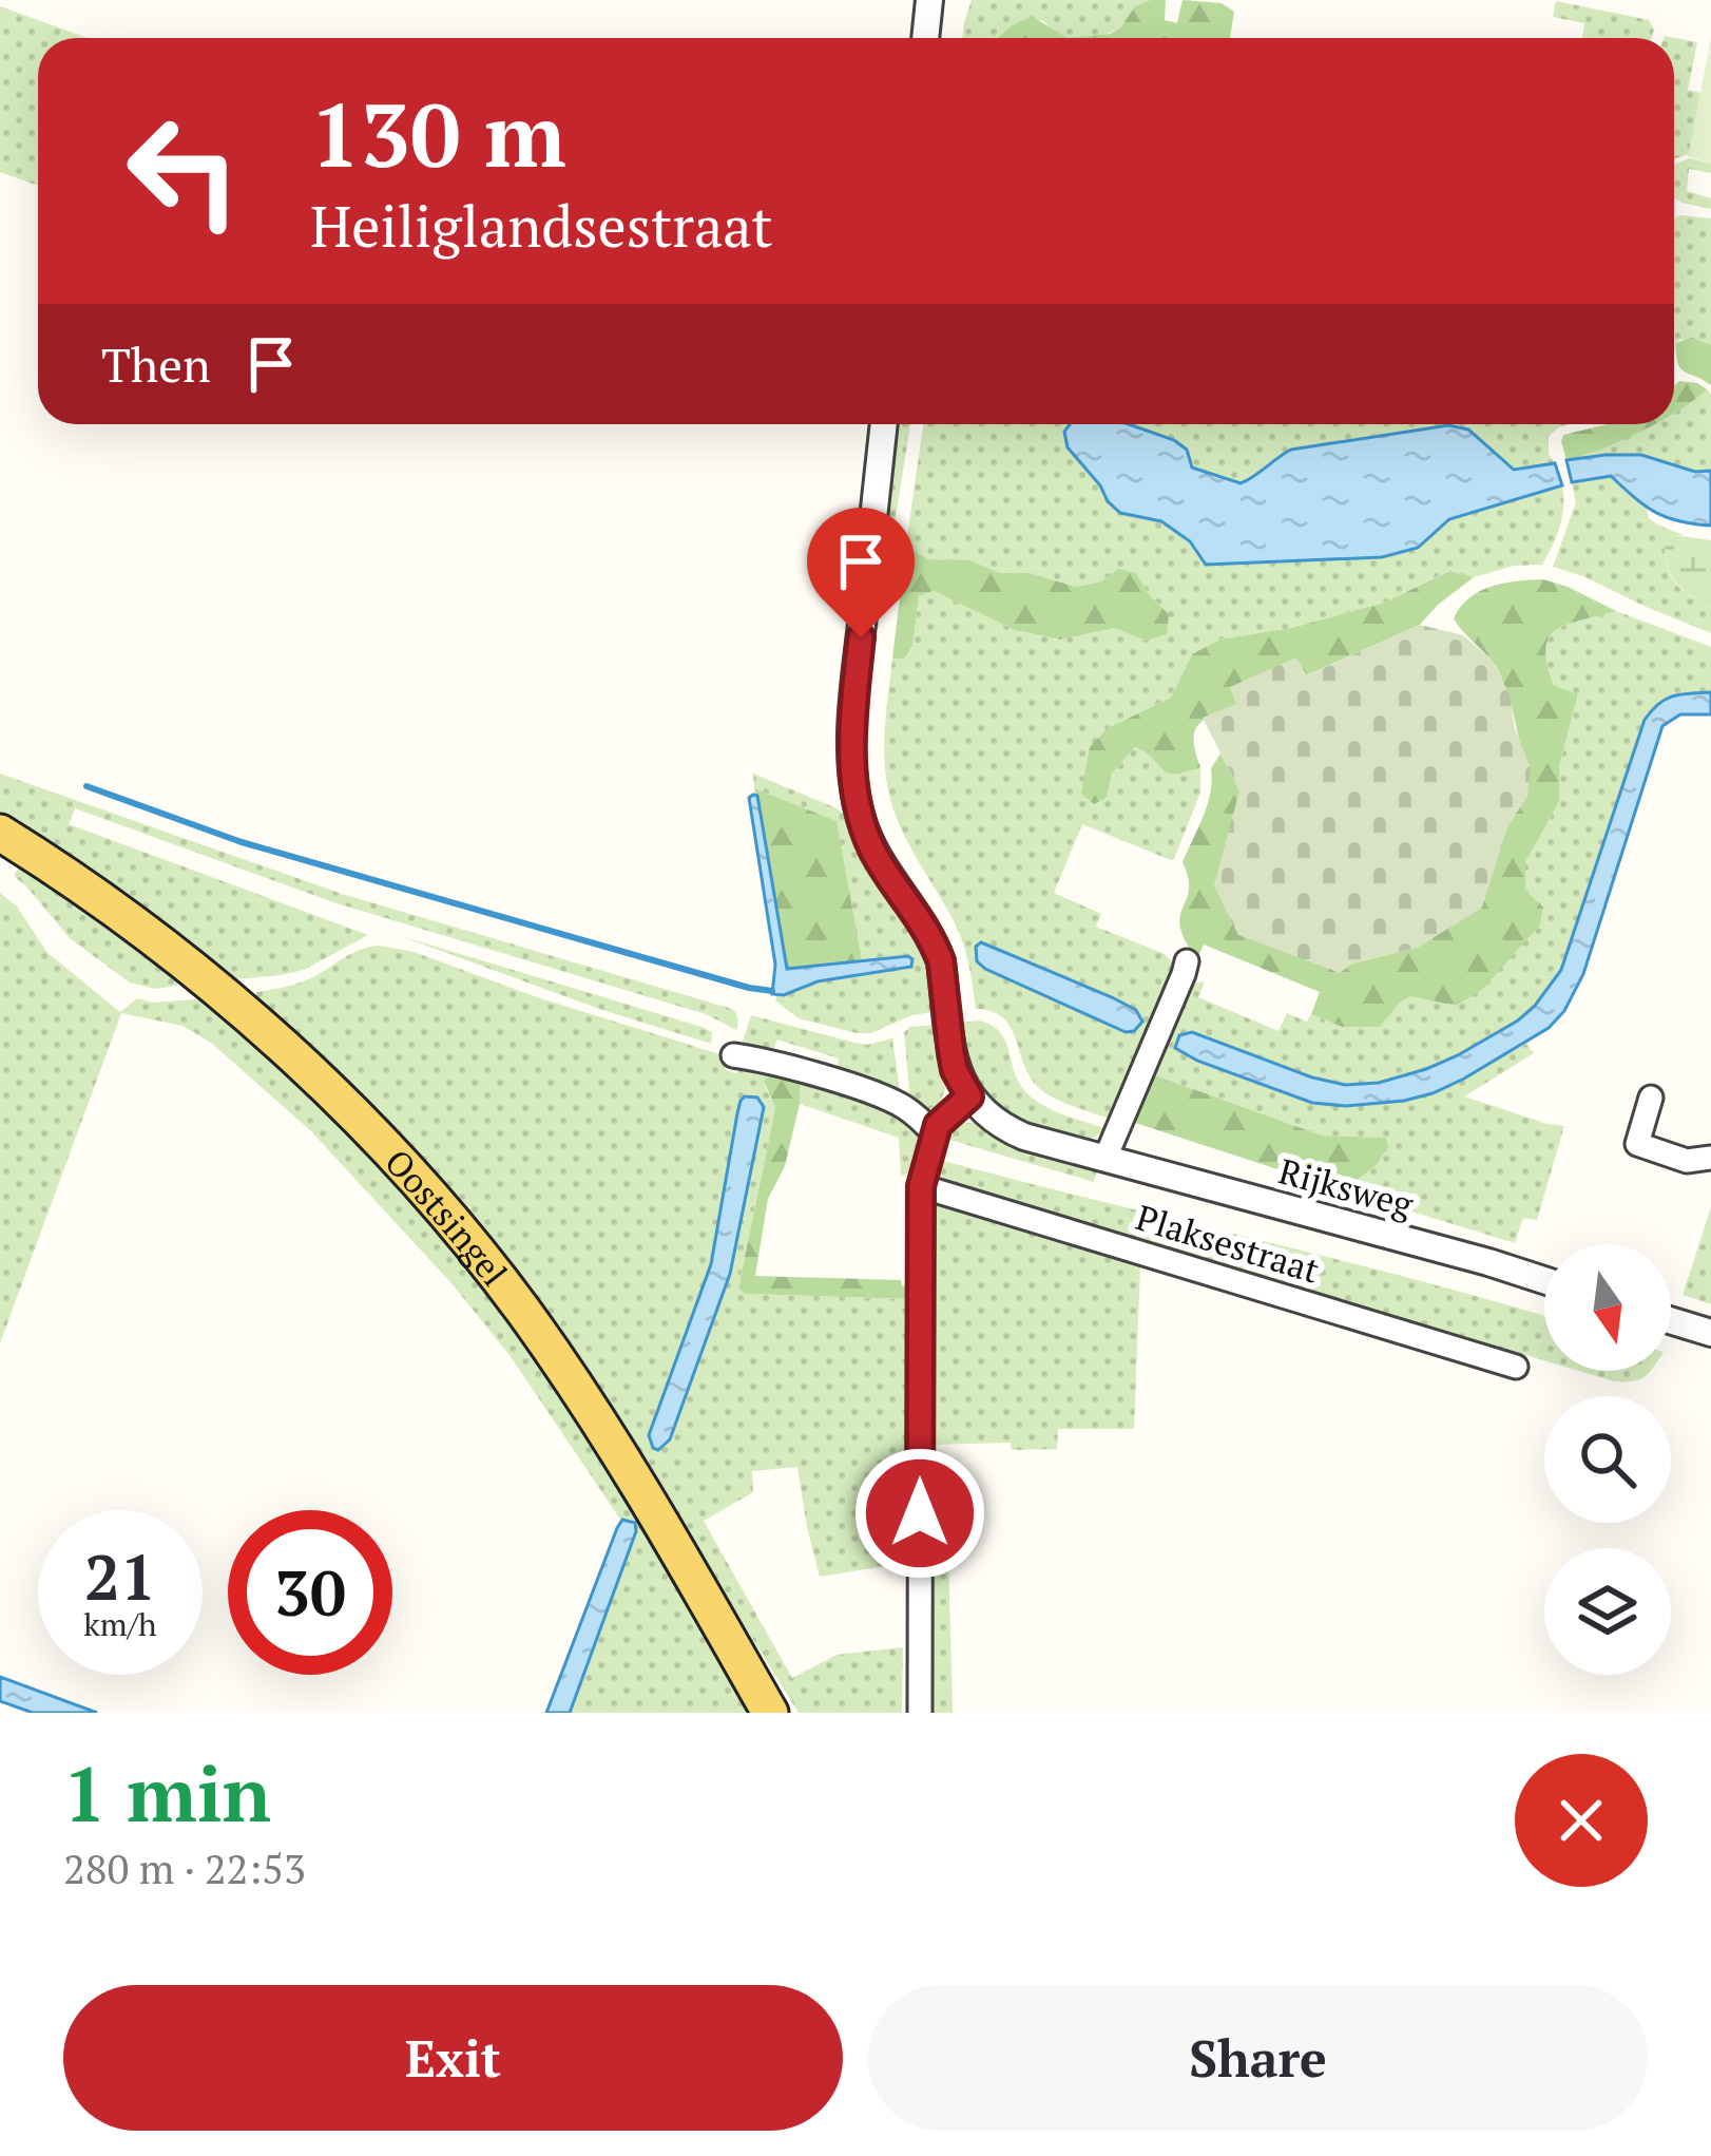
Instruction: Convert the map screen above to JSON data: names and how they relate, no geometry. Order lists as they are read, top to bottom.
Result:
{
  "streets": {
    "main road": ["Oostsingel"],
    "street": ["Rijksweg", "Plaksestraat"]
  },
  "north": "bottom",
  "page": {
    "turn": ["130 m", "Heiliglandsestraat"],
    "then": "Then",
    "speed": "21 km/h",
    "limit": "30",
    "heading": ["1 min", "280 m · 22:53"],
    "buttons": ["Exit", "Share"]
  }
}
